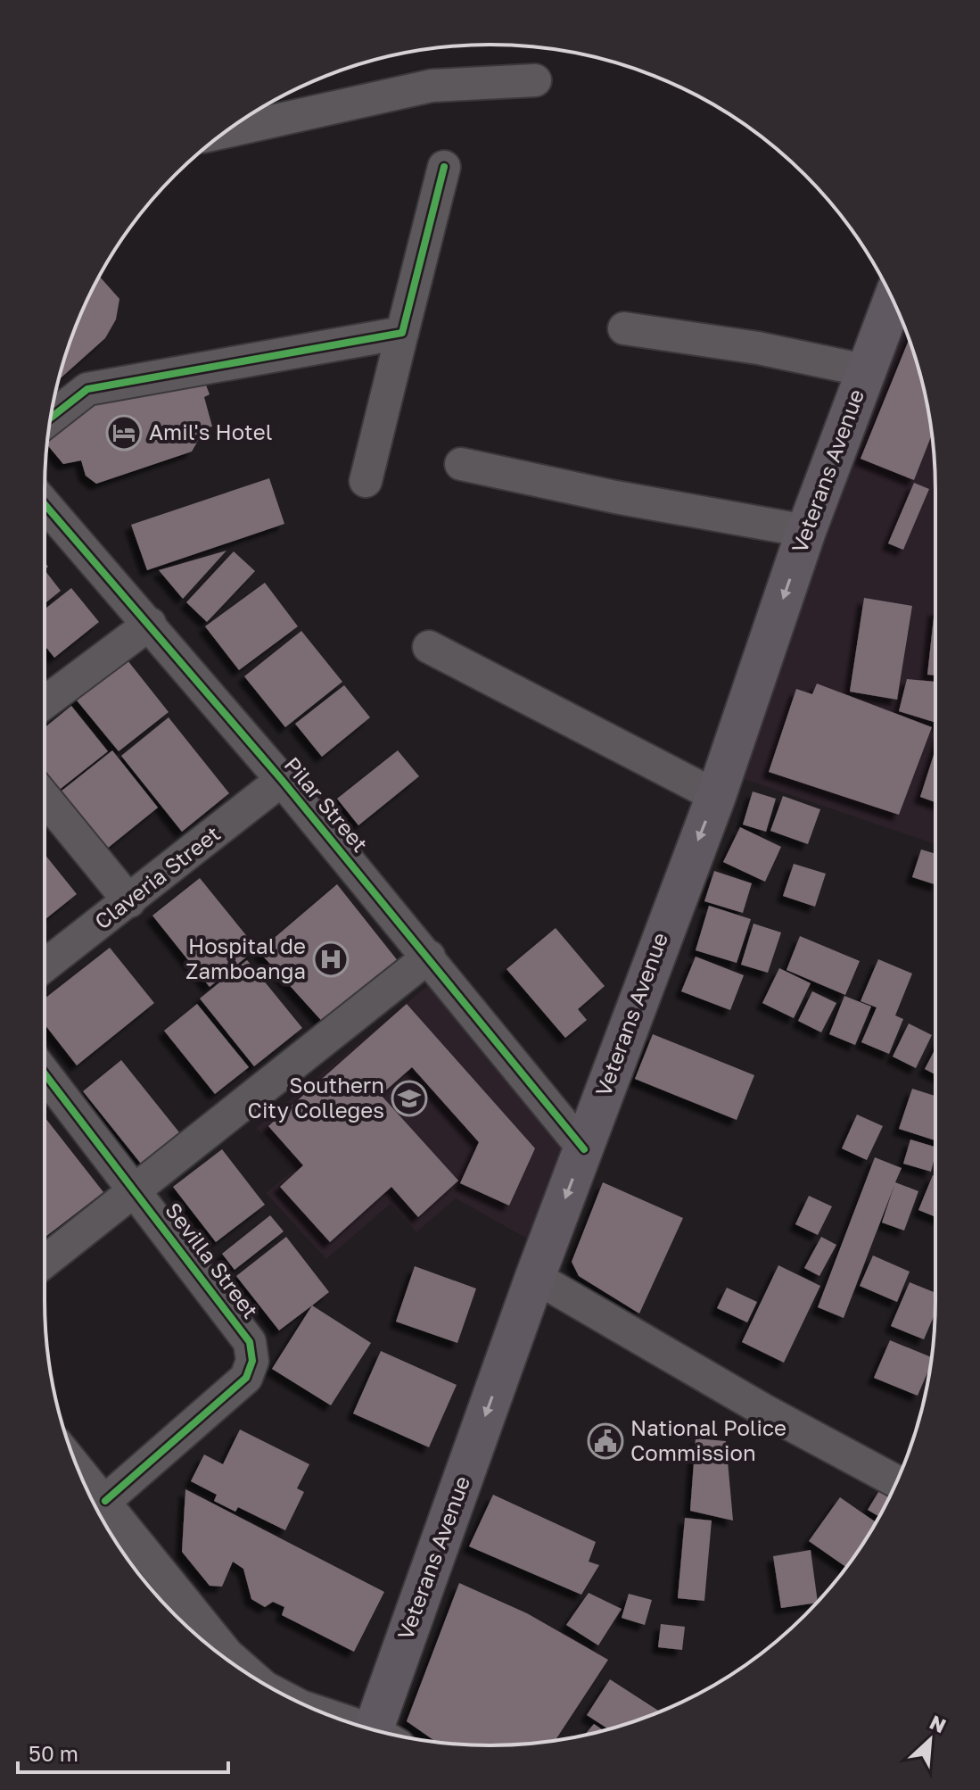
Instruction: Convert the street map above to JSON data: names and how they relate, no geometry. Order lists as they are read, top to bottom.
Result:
{
  "streets": {
    "main road": ["Veterans Avenue"],
    "street": ["Pilar Street", "Claveria Street", "Sevilla Street"]
  },
  "crossings": [
    ["Veterans Avenue", "Pilar Street"],
    ["Pilar Street", "Claveria Street"]
  ],
  "one_way": ["Veterans Avenue"],
  "places": {
    "hotel": ["Amil's Hotel"],
    "hospital": ["Hospital de Zamboanga"],
    "school or university": ["Southern City Colleges"],
    "public building": ["National Police Commission"]
  },
  "scale_bar": "50 m",
  "north": "top right"
}
